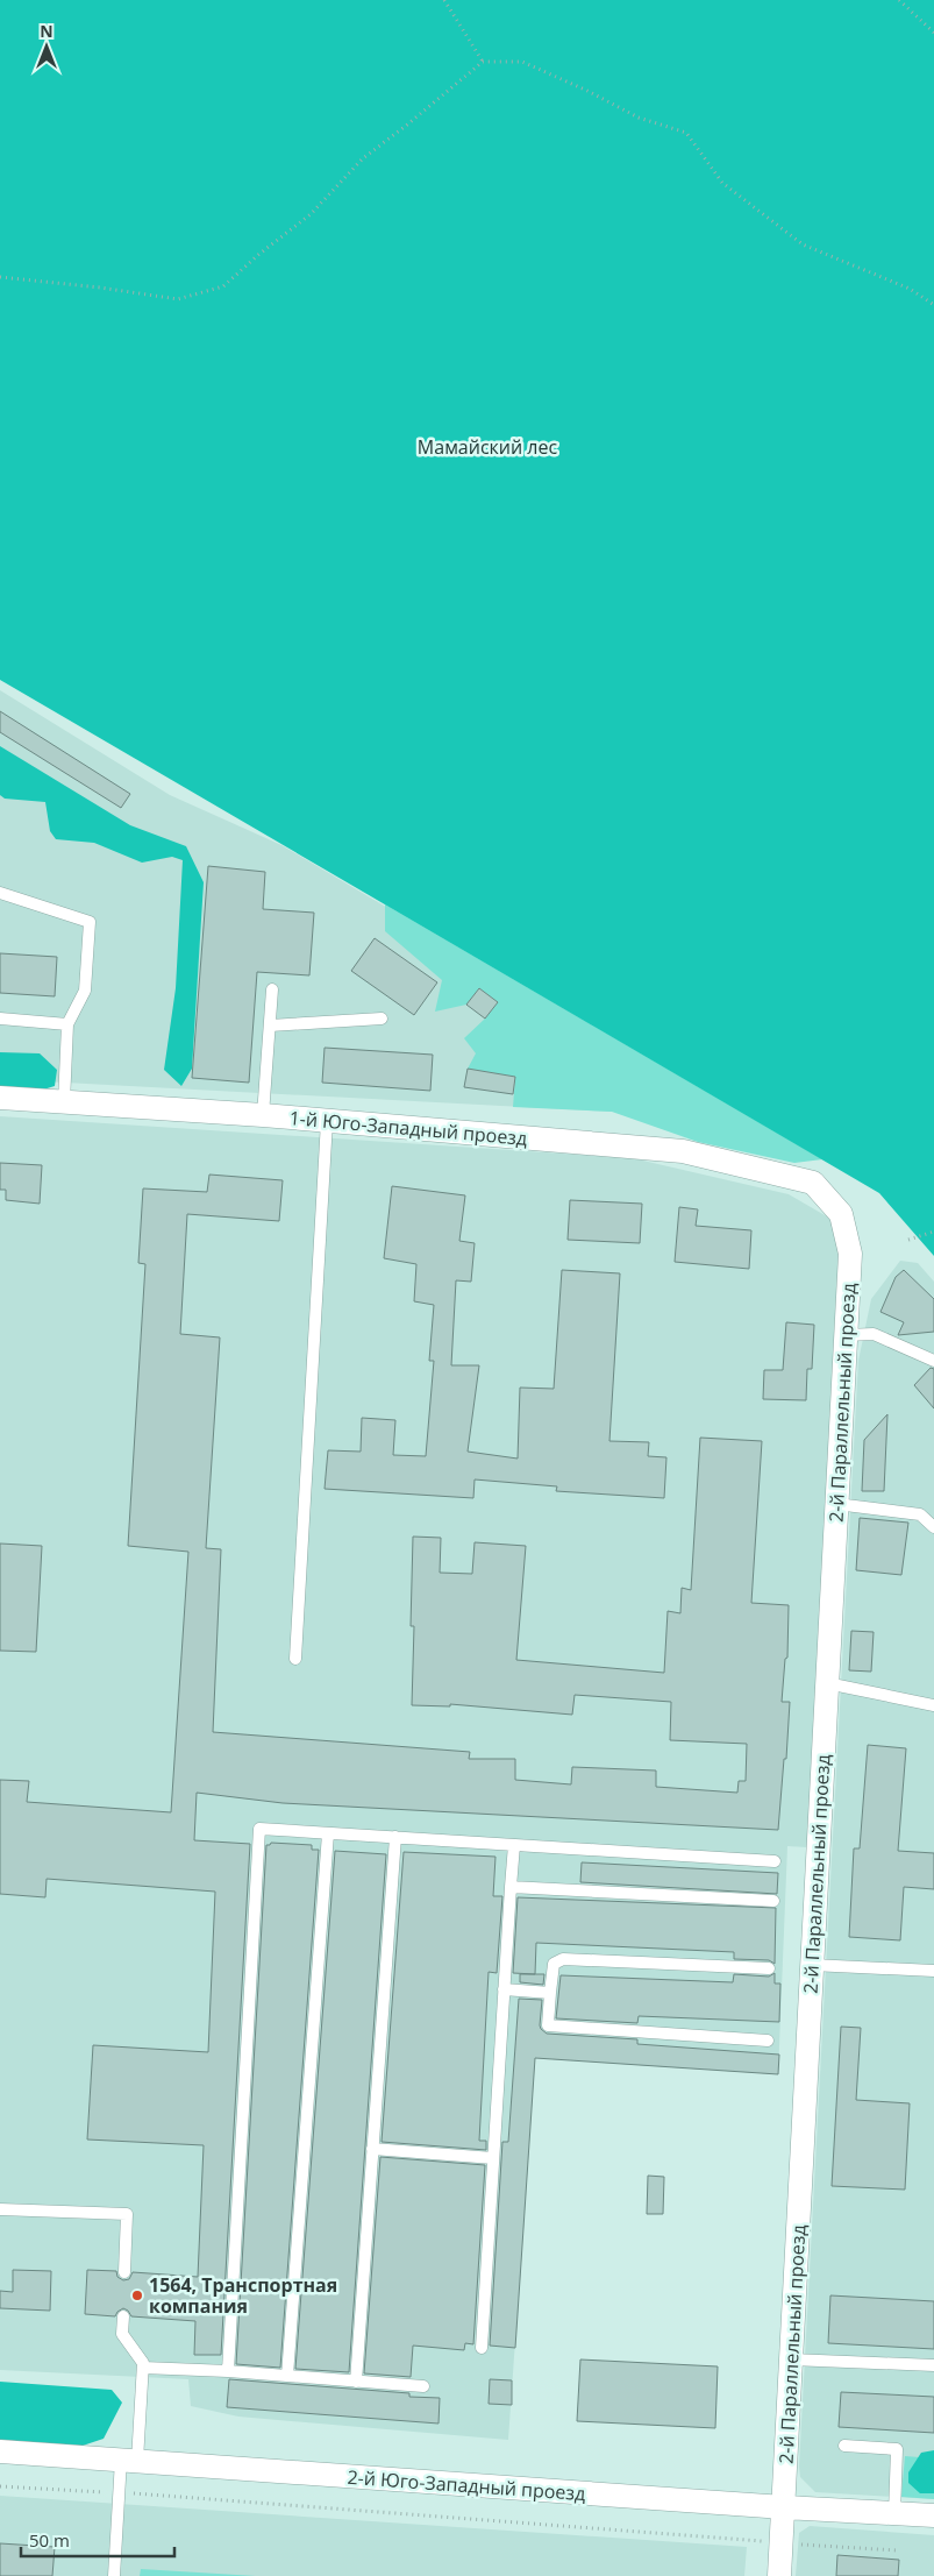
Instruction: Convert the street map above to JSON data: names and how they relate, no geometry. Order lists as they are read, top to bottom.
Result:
{
  "streets": {
    "street": ["1-й Юго-Западный проезд", "2-й Параллельный проезд", "2-й Юго-Западный проезд"]
  },
  "crossings": [
    ["1-й Юго-Западный проезд", "2-й Параллельный проезд"],
    ["2-й Параллельный проезд", "2-й Юго-Западный проезд"]
  ],
  "parks": ["Мамайский лес"],
  "places": ["1564, Транспортная компания"],
  "scale_bar": "50 m",
  "north": "top"
}
